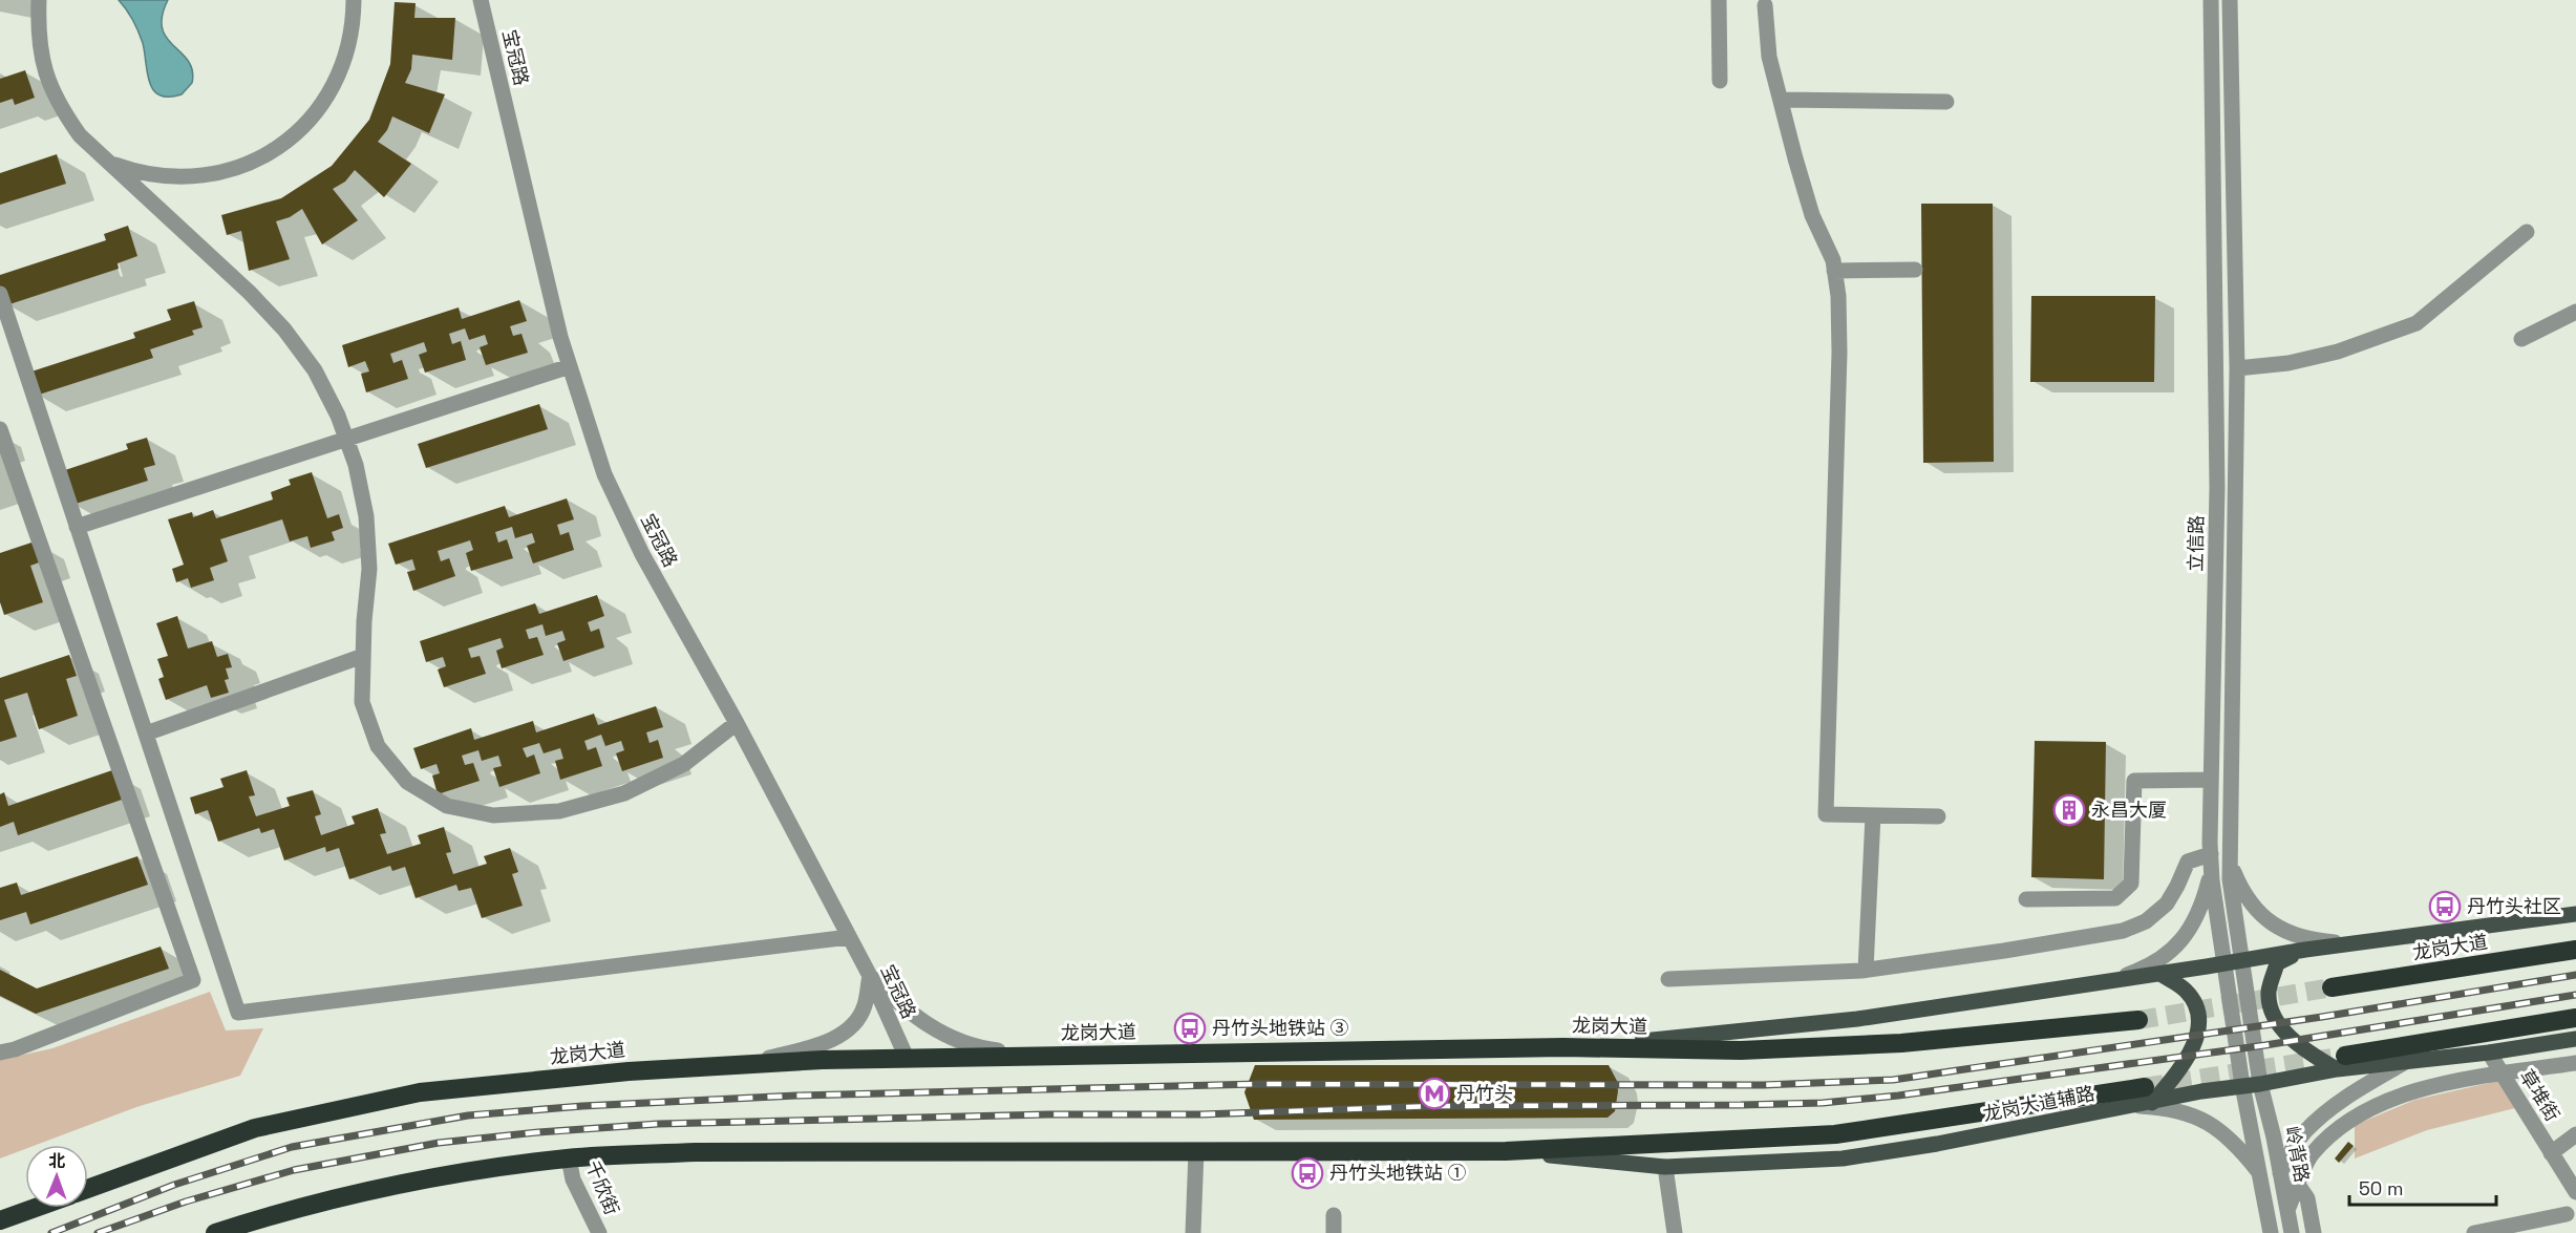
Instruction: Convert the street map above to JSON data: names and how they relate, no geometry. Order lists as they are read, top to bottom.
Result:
{
  "streets": {
    "highway": ["龙岗大道"],
    "main road": ["龙岗大道辅路"],
    "street": [
      "宝冠路",
      "立信路",
      "草堆街",
      "岭背路",
      "千欣街"
    ]
  },
  "crossings": [
    ["宝冠路", "龙岗大道"],
    ["立信路", "龙岗大道辅路"],
    ["立信路", "岭背路"],
    ["草堆街", "龙岗大道辅路"],
    ["龙岗大道辅路", "岭背路"]
  ],
  "places": {
    "building": ["永昌大厦"],
    "bus stop": ["丹竹头社区", "丹竹头地铁站 ③", "丹竹头地铁站 ①"],
    "metro station": ["丹竹头"]
  },
  "scale_bar": "50 m",
  "north": "top"
}
